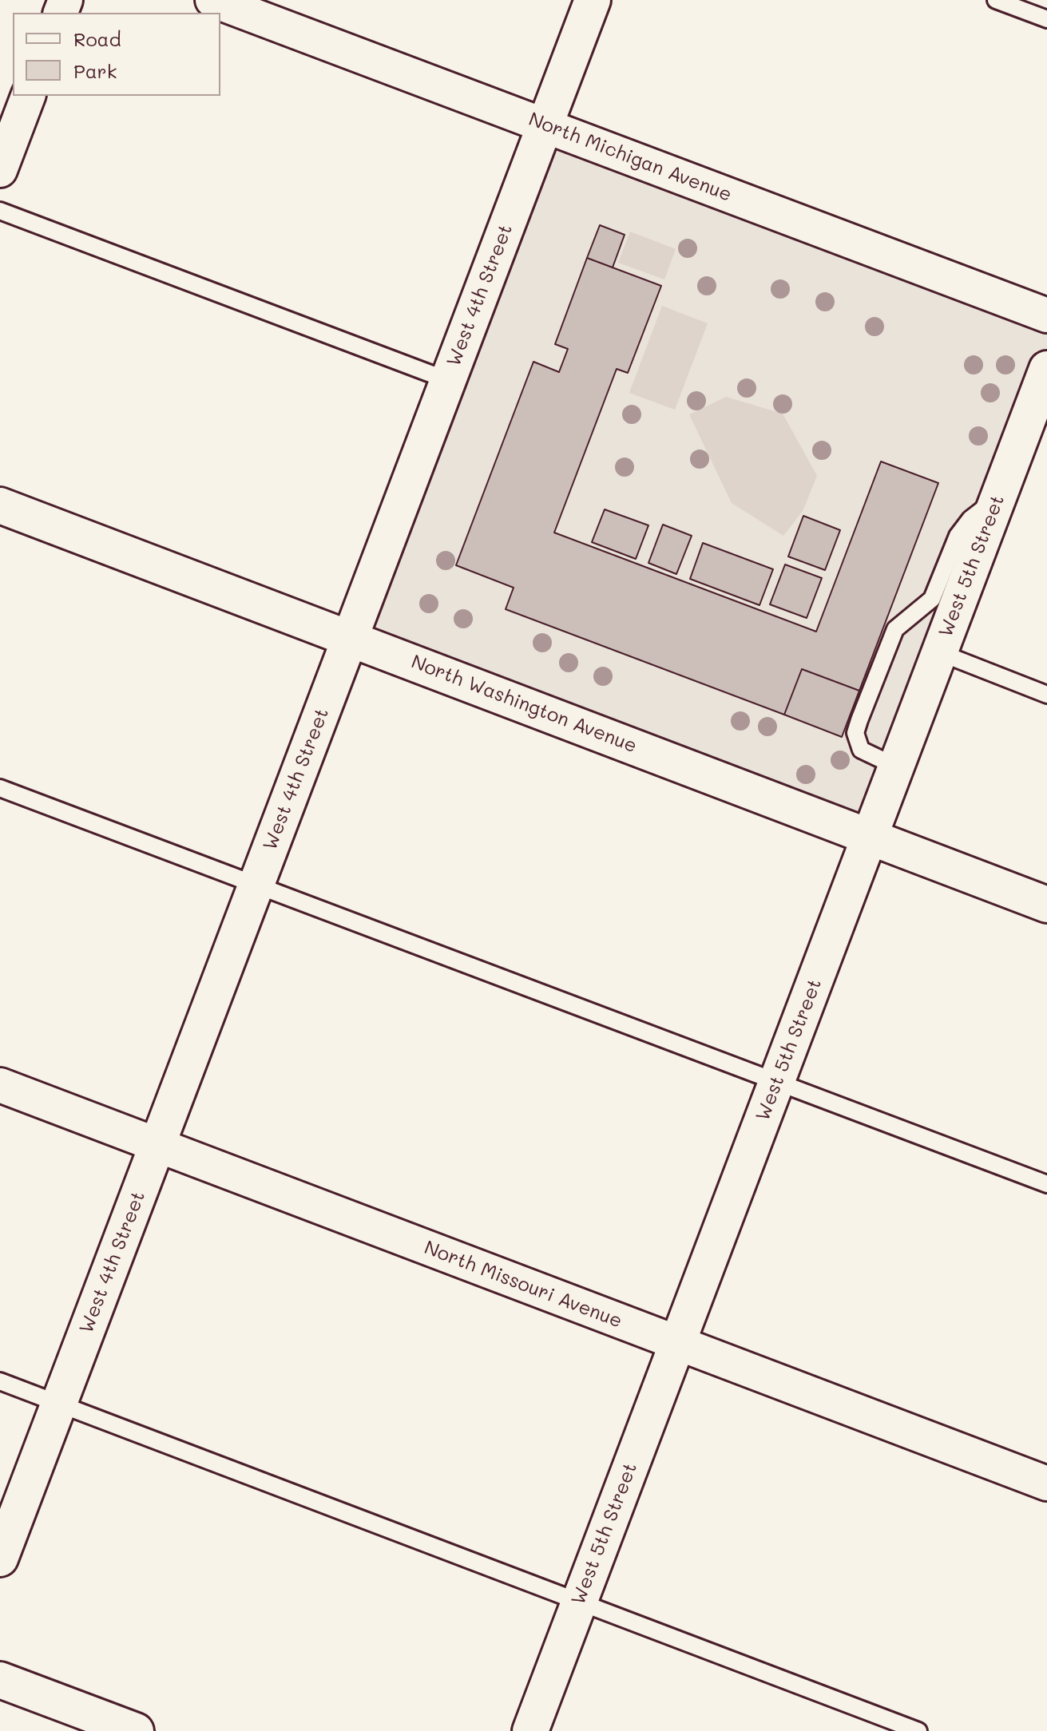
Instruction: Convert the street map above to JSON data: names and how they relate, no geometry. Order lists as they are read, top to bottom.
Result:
{
  "streets": {
    "street": [
      "North Michigan Avenue",
      "West 4th Street",
      "West 5th Street",
      "North Washington Avenue",
      "North Missouri Avenue"
    ]
  },
  "crossings": [
    ["North Michigan Avenue", "West 4th Street"],
    ["West 4th Street", "North Washington Avenue"],
    ["West 4th Street", "North Missouri Avenue"],
    ["West 5th Street", "North Washington Avenue"],
    ["West 5th Street", "North Missouri Avenue"]
  ],
  "legend": ["Road", "Park"]
}
